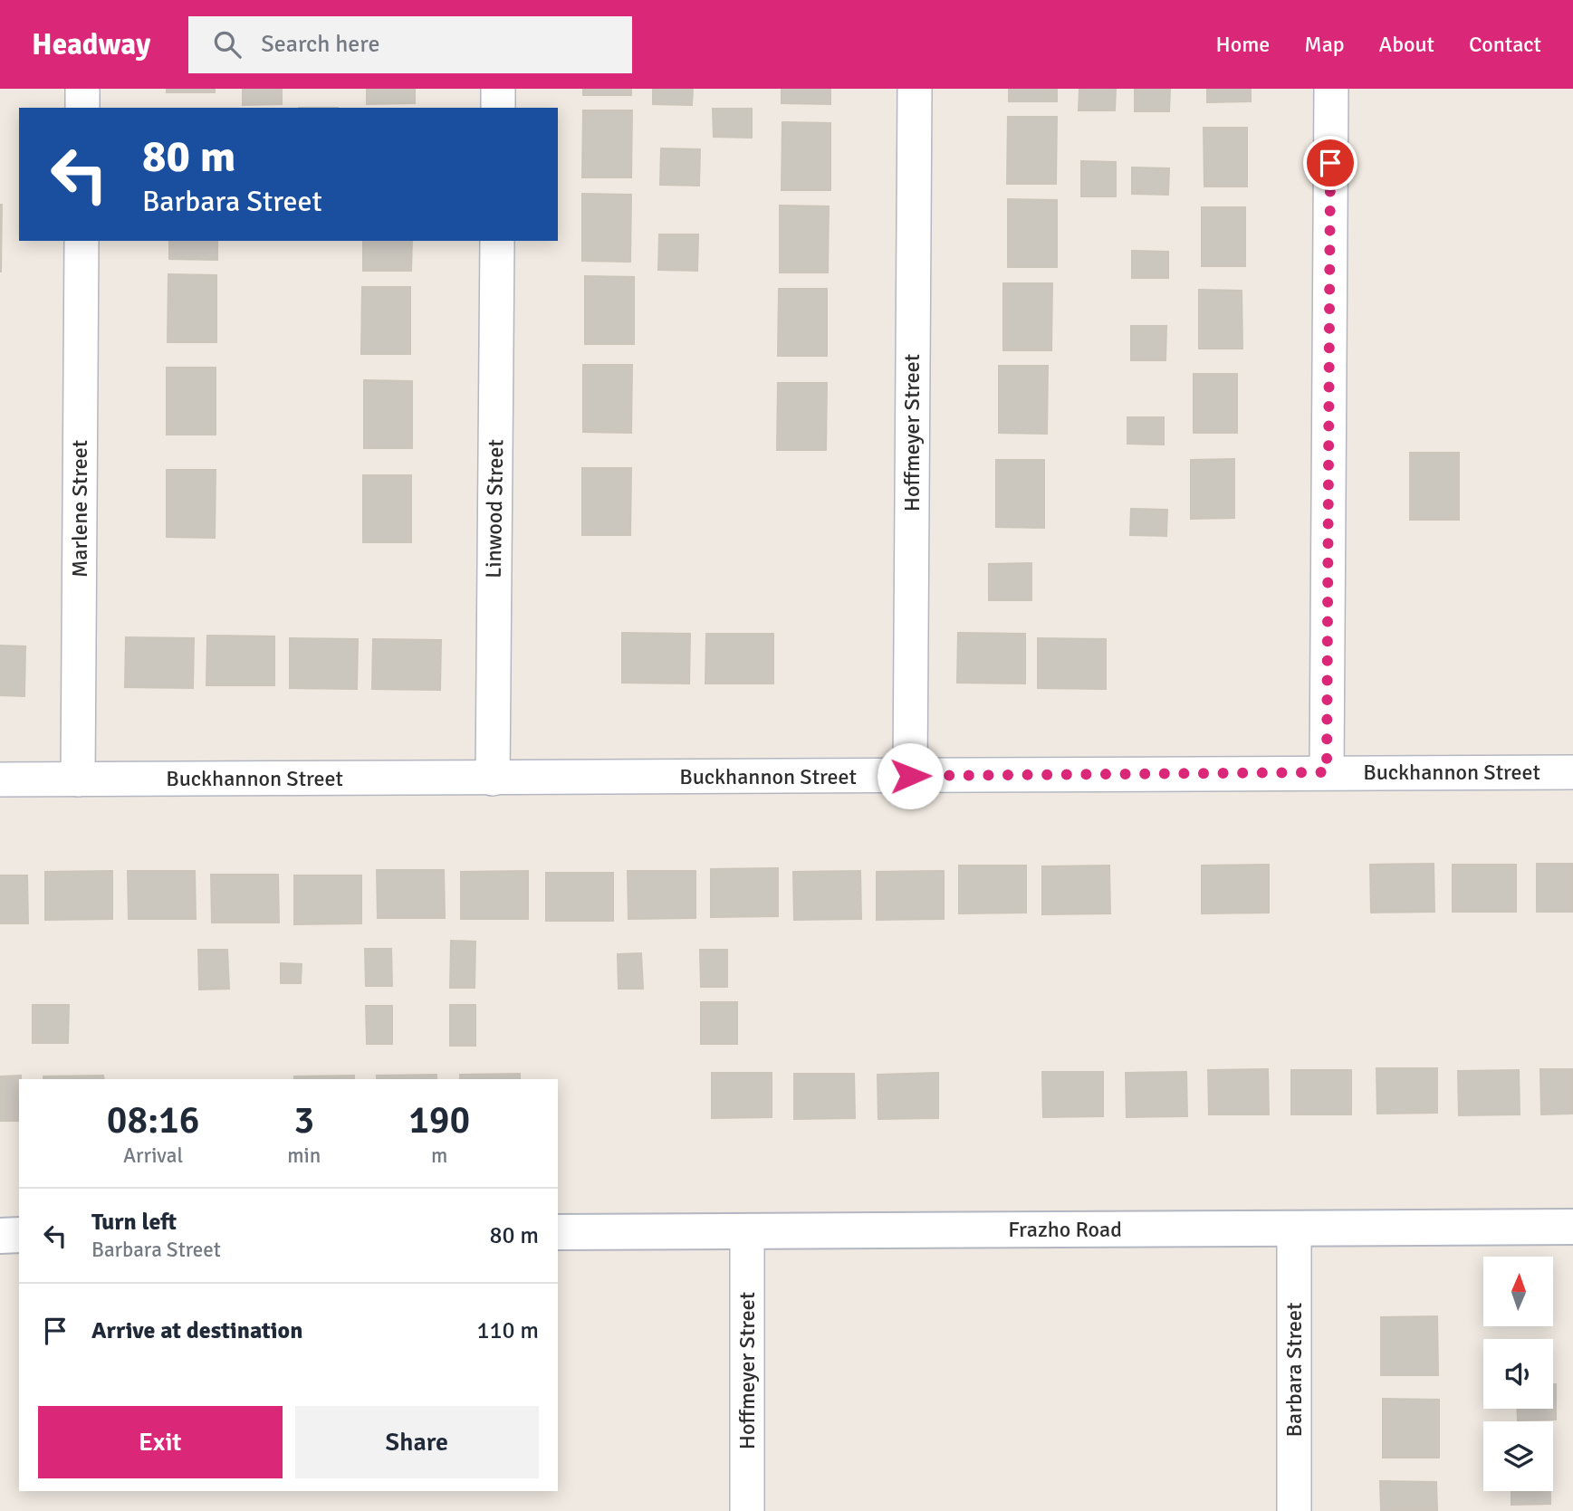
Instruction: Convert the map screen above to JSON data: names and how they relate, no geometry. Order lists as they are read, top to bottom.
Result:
{
  "streets": {
    "street": [
      "Hoffmeyer Street",
      "Marlene Street",
      "Linwood Street",
      "Buckhannon Street",
      "Frazho Road",
      "Barbara Street"
    ]
  },
  "crossings": [
    ["Hoffmeyer Street", "Buckhannon Street"],
    ["Hoffmeyer Street", "Frazho Road"],
    ["Marlene Street", "Buckhannon Street"],
    ["Linwood Street", "Buckhannon Street"],
    ["Frazho Road", "Barbara Street"]
  ],
  "north": "top",
  "page": {
    "header": "Headway",
    "search": "Search here",
    "nav": [
      "Home",
      "Map",
      "About",
      "Contact"
    ],
    "turn": ["80 m", "Barbara Street"],
    "eta": [
      "08:16",
      "Arrival",
      "3",
      "min",
      "190",
      "m"
    ],
    "list": [
      {
        "name": "Turn left",
        "note": "Barbara Street",
        "value": "80 m"
      },
      {
        "name": "Arrive at destination",
        "value": "110 m"
      }
    ],
    "buttons": ["Exit", "Share"]
  }
}
